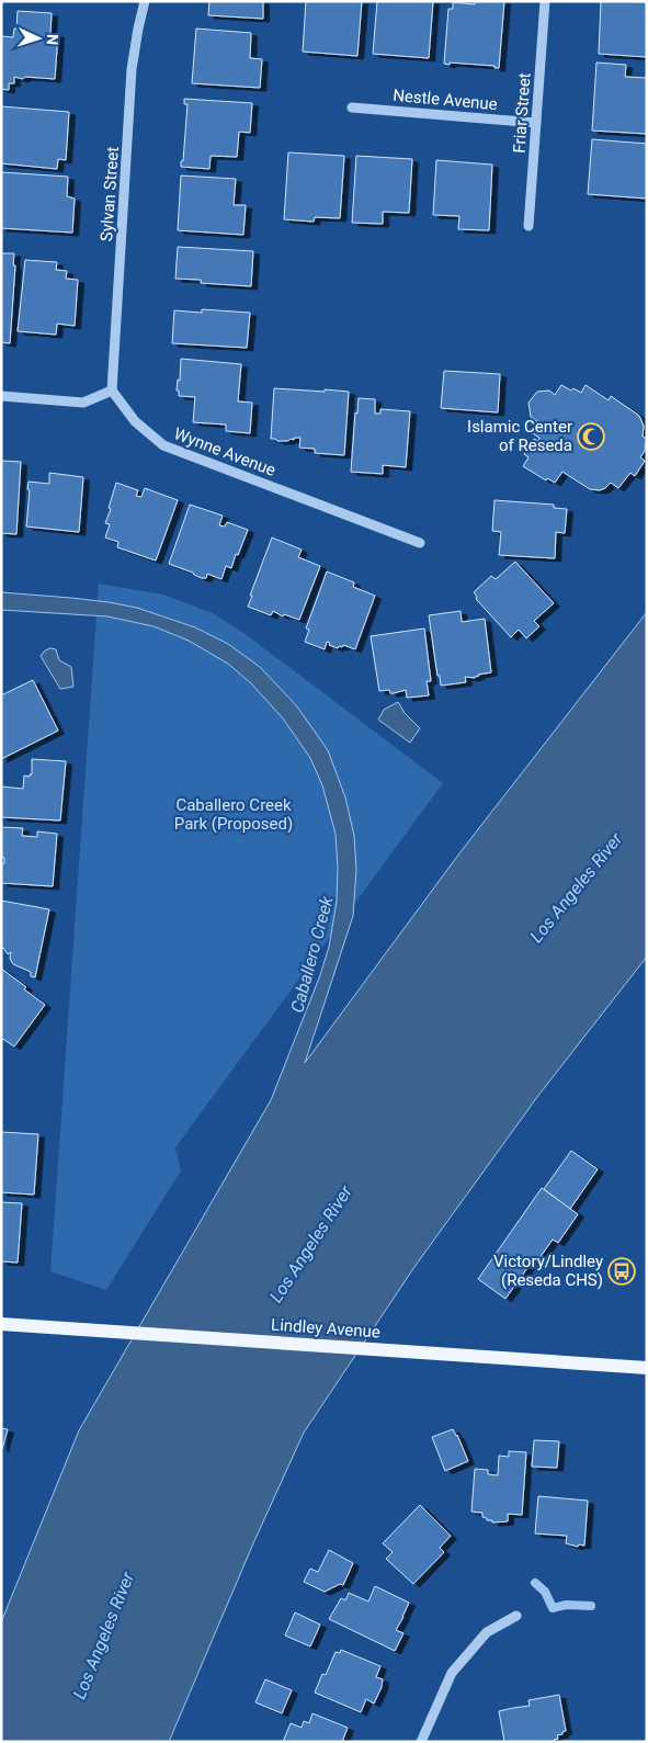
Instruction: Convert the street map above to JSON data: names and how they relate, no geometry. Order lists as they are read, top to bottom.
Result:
{
  "streets": {
    "main road": ["Lindley Avenue"],
    "street": [
      "Nestle Avenue",
      "Friar Street",
      "Sylvan Street",
      "Wynne Avenue"
    ]
  },
  "crossings": [
    ["Nestle Avenue", "Friar Street"],
    ["Sylvan Street", "Wynne Avenue"]
  ],
  "water": ["Los Angeles River", "Caballero Creek"],
  "parks": ["Caballero Creek Park (Proposed)"],
  "places": {
    "mosque": ["Islamic Center of Reseda"],
    "bus stop": ["Victory/Lindley (Reseda CHS)"]
  },
  "north": "right"
}
